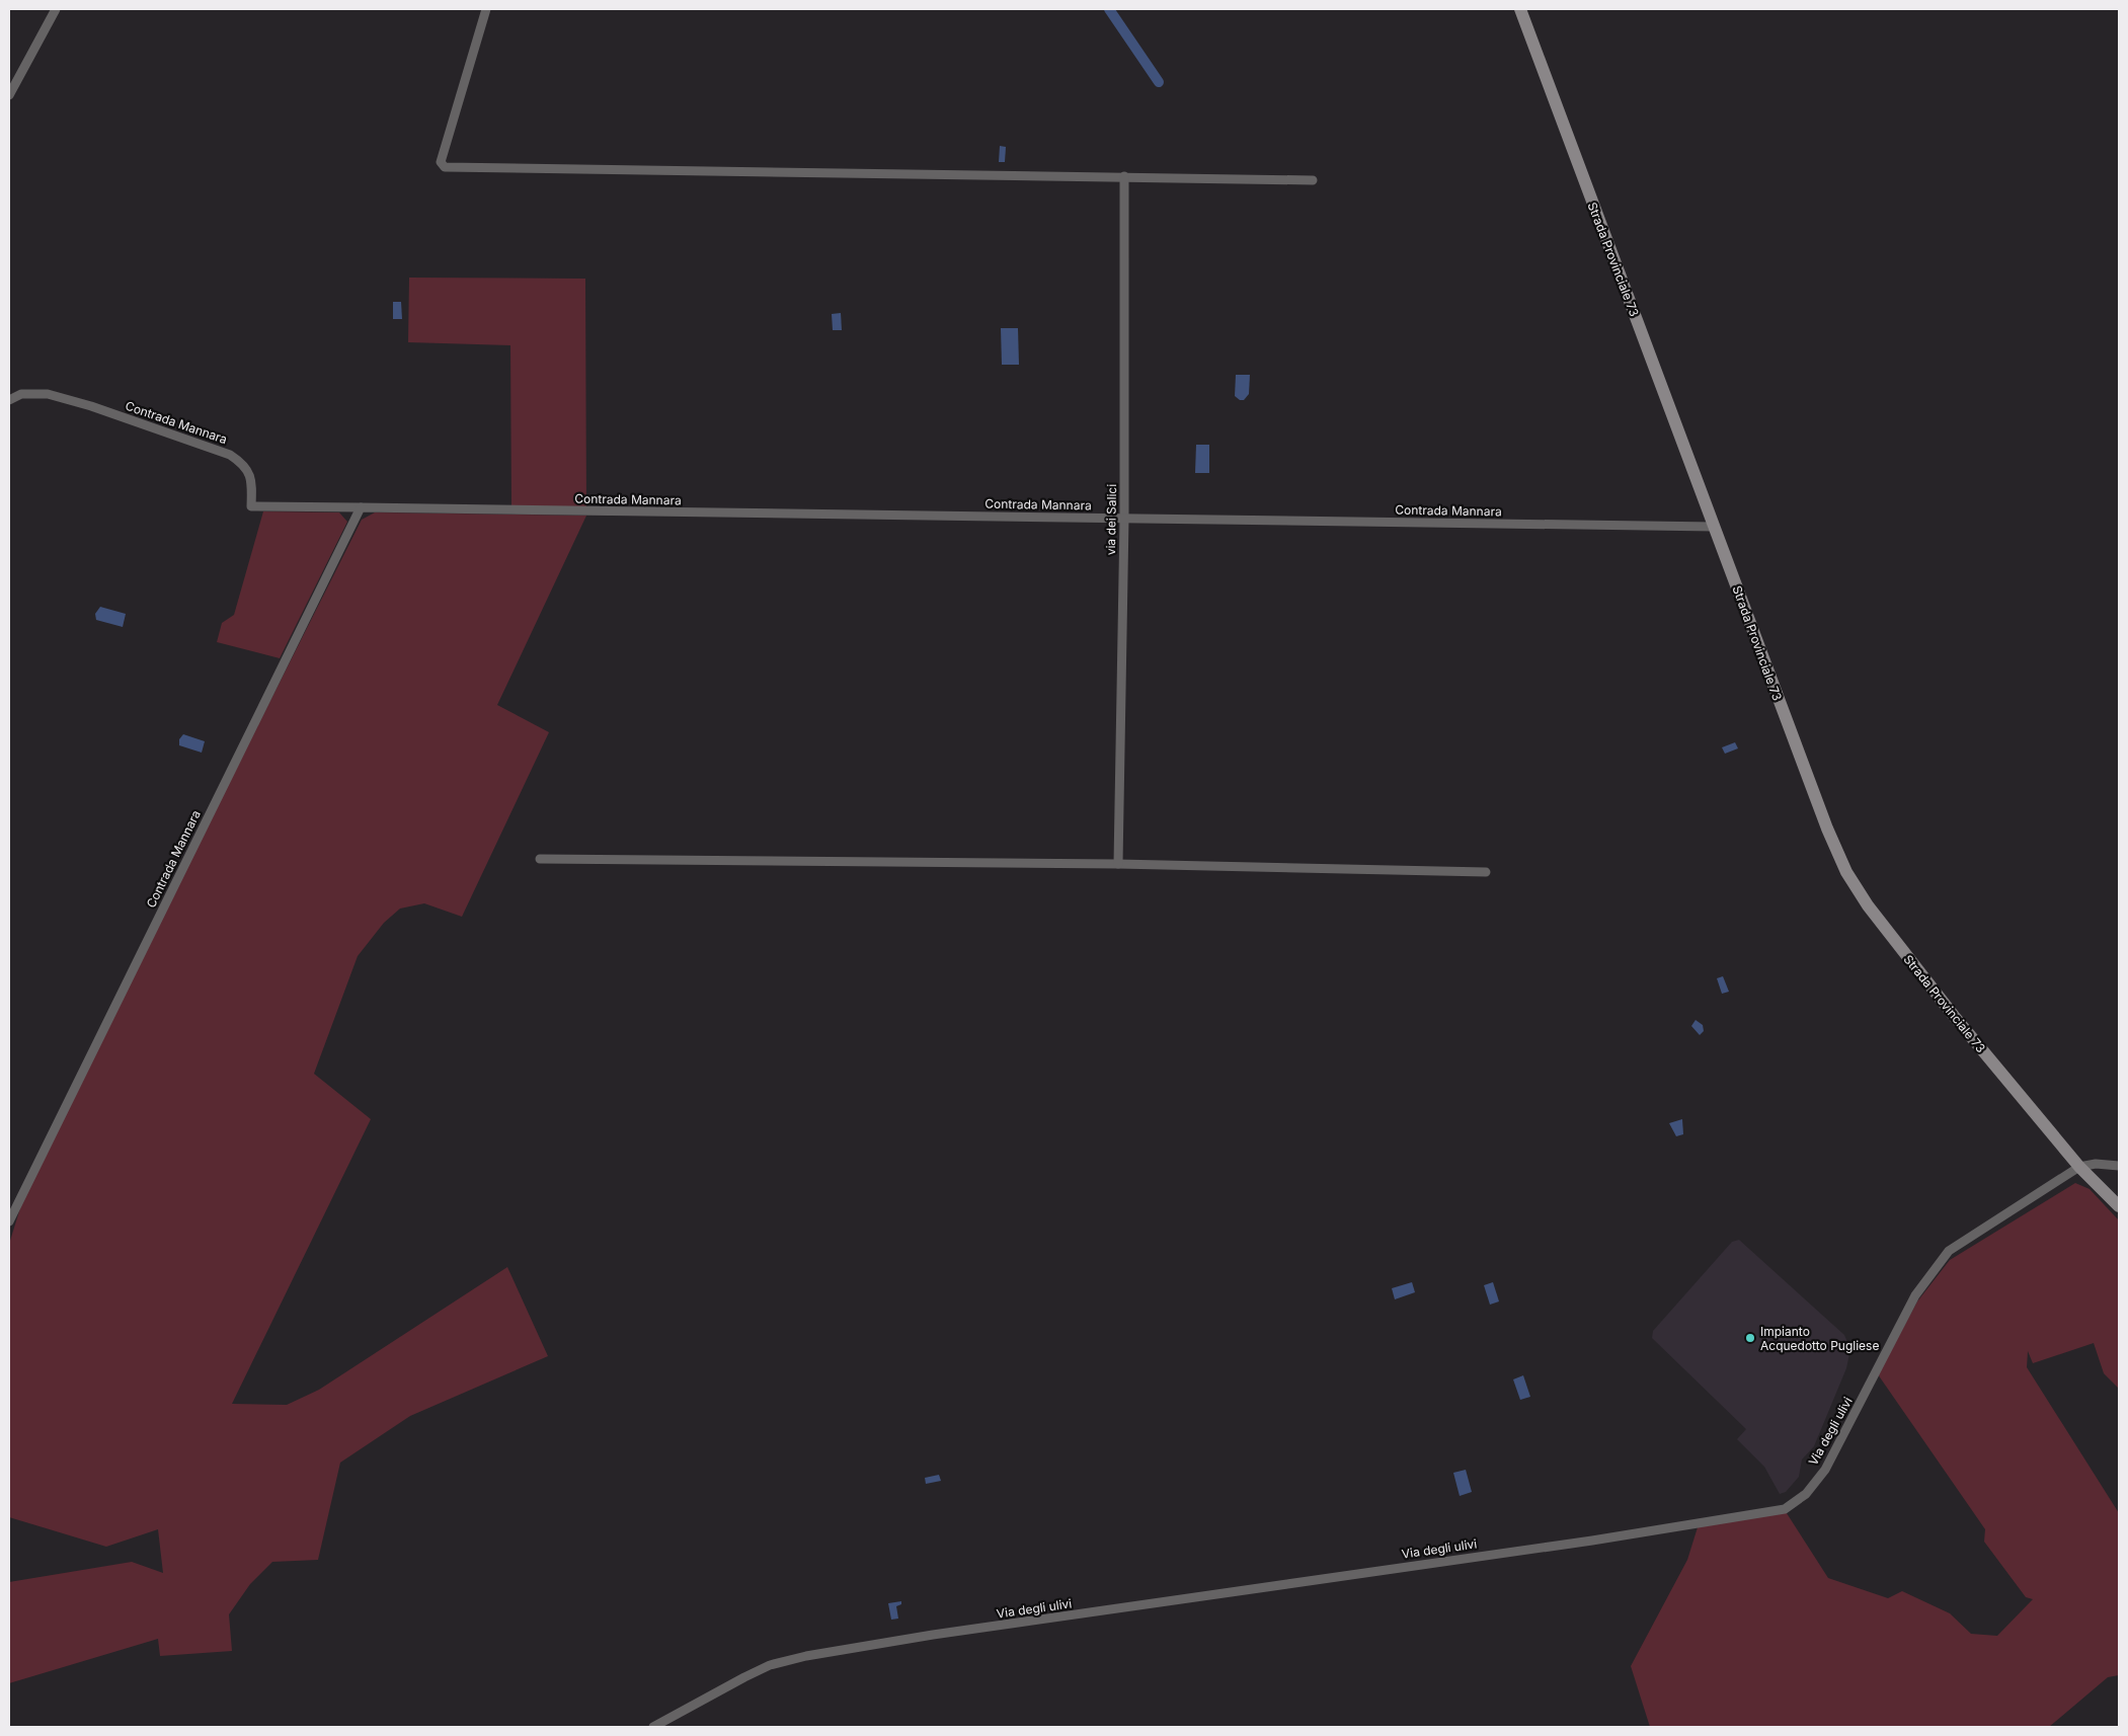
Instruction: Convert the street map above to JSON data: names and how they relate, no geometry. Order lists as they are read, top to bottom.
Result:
{
  "streets": {
    "main road": ["Strada Provinciale 73"],
    "street": ["Contrada Mannara", "via dei Salici", "Via degli ulivi"]
  },
  "crossings": [
    ["Strada Provinciale 73", "Contrada Mannara"],
    ["Strada Provinciale 73", "Via degli ulivi"],
    ["Contrada Mannara", "via dei Salici"]
  ],
  "places": ["Impianto Acquedotto Pugliese"]
}
